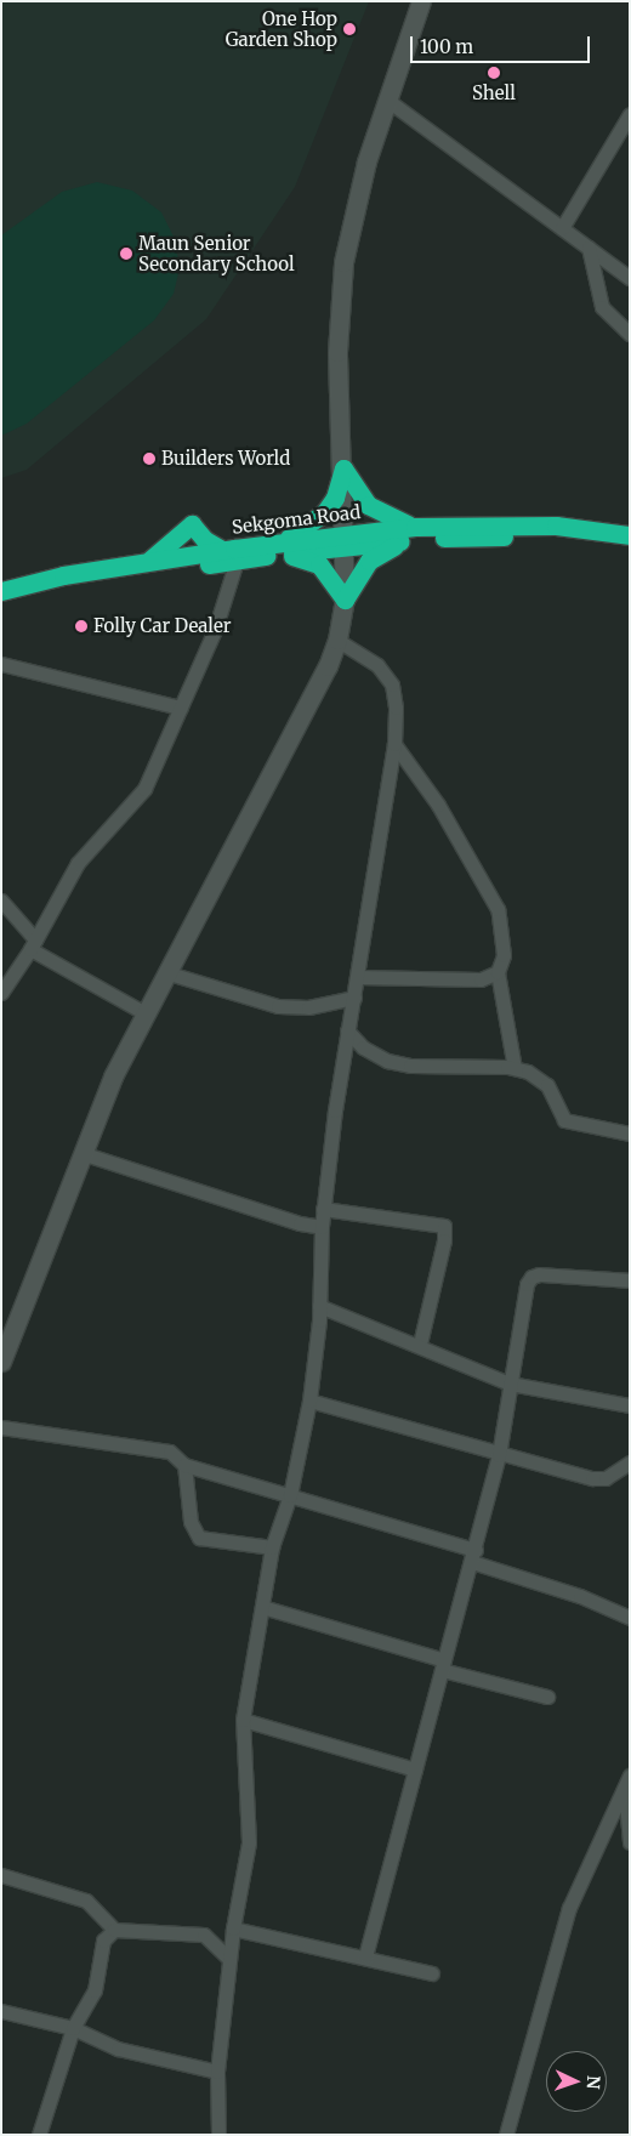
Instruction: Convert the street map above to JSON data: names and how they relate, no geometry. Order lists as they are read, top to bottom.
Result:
{
  "streets": {
    "highway": ["Sekgoma Road"]
  },
  "places": [
    "One Hop Garden Shop",
    "Shell",
    "Maun Senior Secondary School",
    "Builders World",
    "Folly Car Dealer"
  ],
  "scale_bar": "100 m",
  "north": "right"
}
